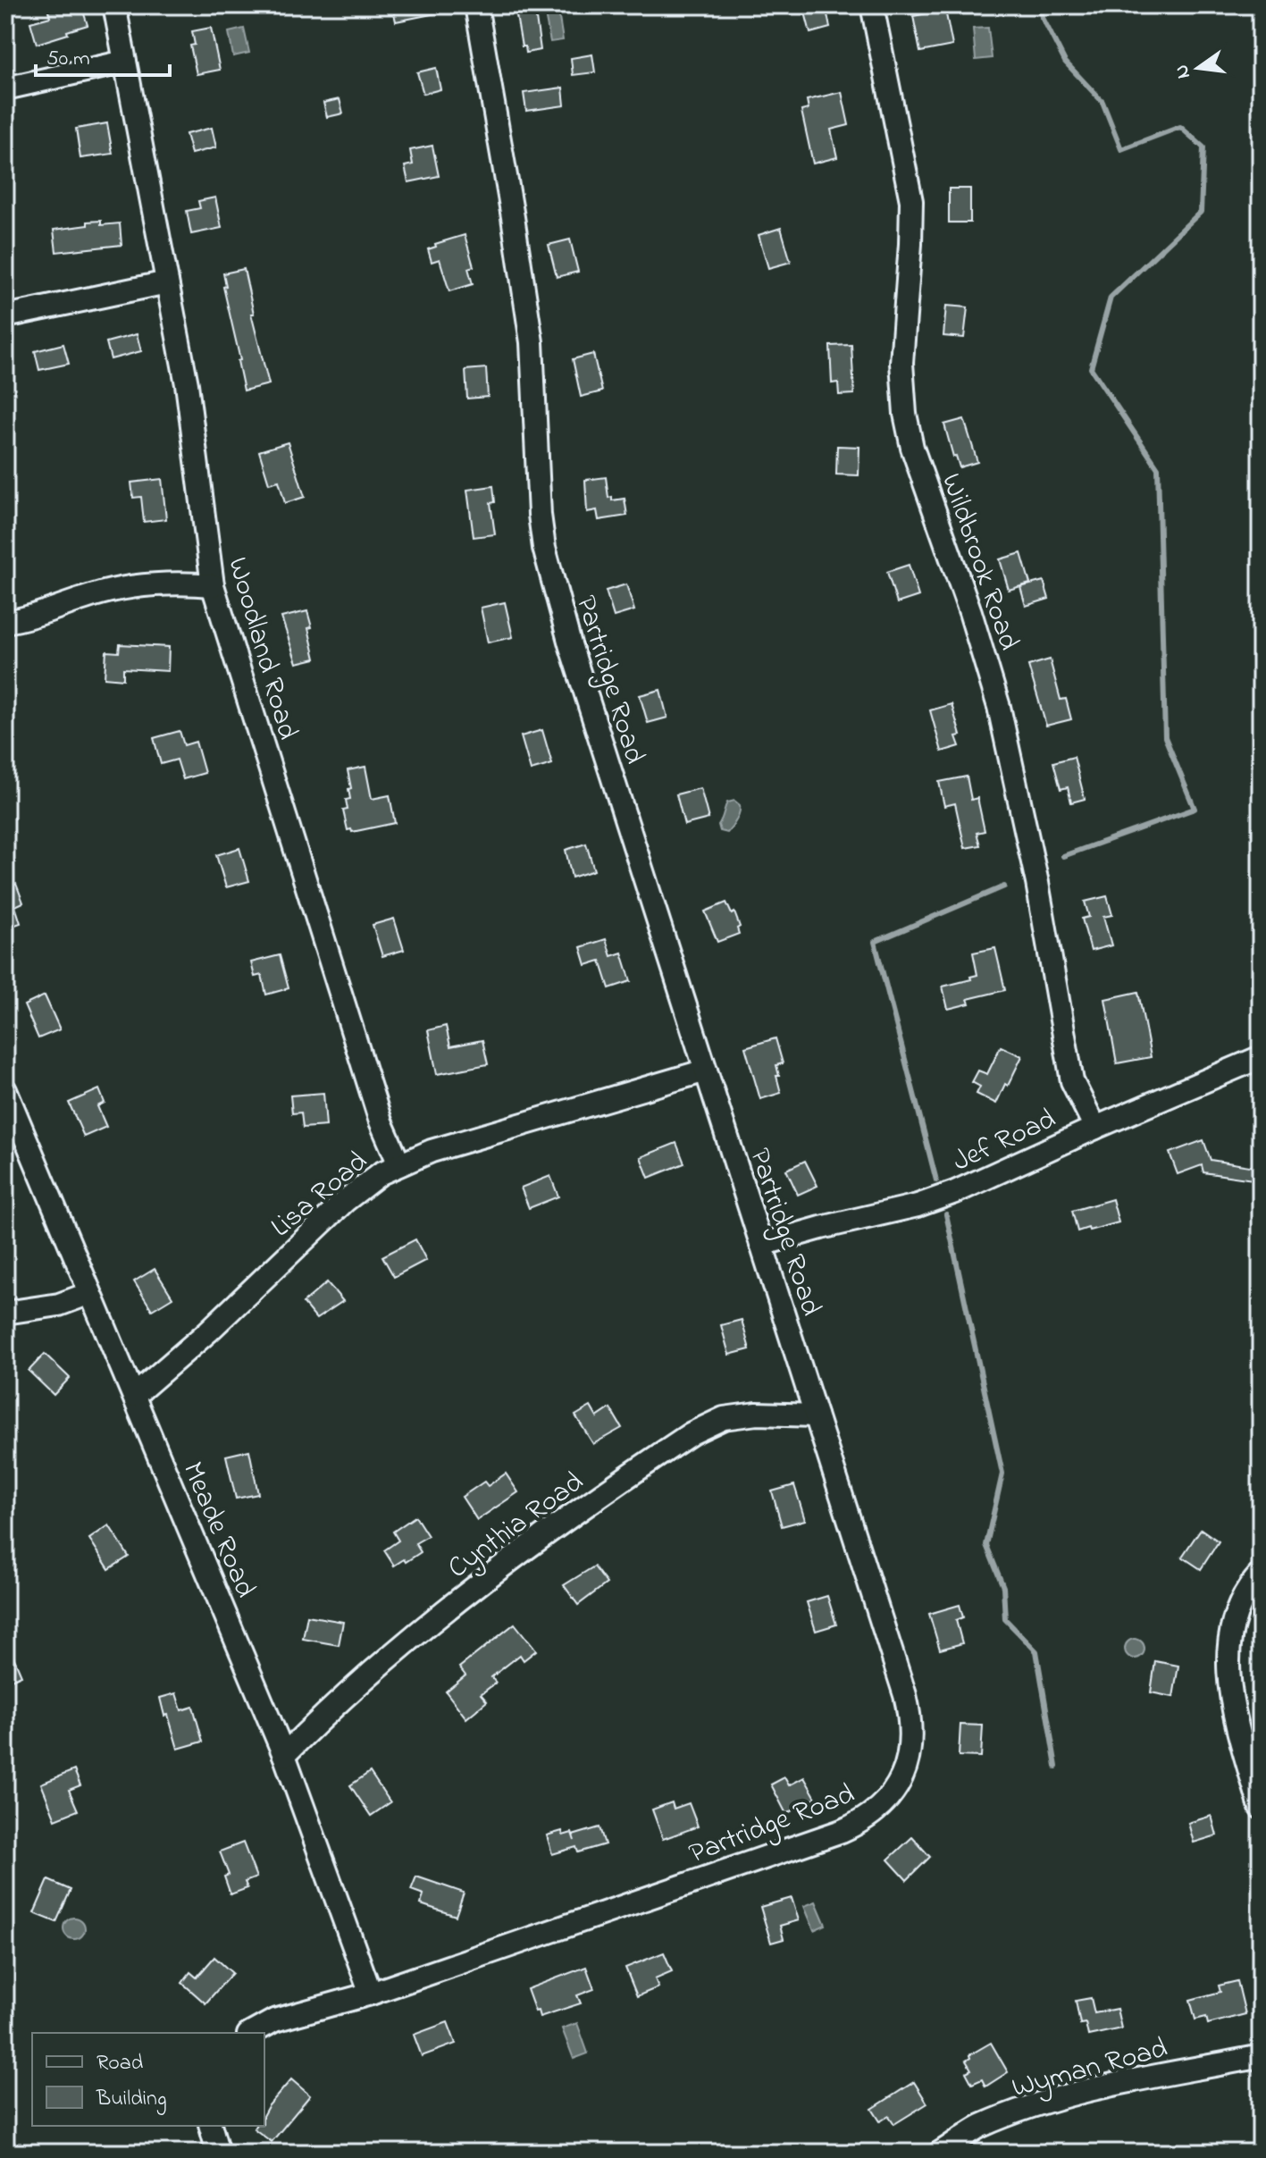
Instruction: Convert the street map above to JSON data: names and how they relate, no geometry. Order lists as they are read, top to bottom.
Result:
{
  "streets": {
    "street": [
      "Wildbrook Road",
      "Woodland Road",
      "Partridge Road",
      "Jef Road",
      "Lisa Road",
      "Cynthia Road",
      "Meade Road",
      "Wyman Road"
    ]
  },
  "crossings": [
    ["Wildbrook Road", "Jef Road"],
    ["Woodland Road", "Lisa Road"],
    ["Partridge Road", "Jef Road"],
    ["Partridge Road", "Lisa Road"],
    ["Partridge Road", "Cynthia Road"],
    ["Partridge Road", "Meade Road"],
    ["Lisa Road", "Meade Road"],
    ["Cynthia Road", "Meade Road"]
  ],
  "legend": ["Road", "Building"],
  "scale_bar": "50 m",
  "north": "left"
}
